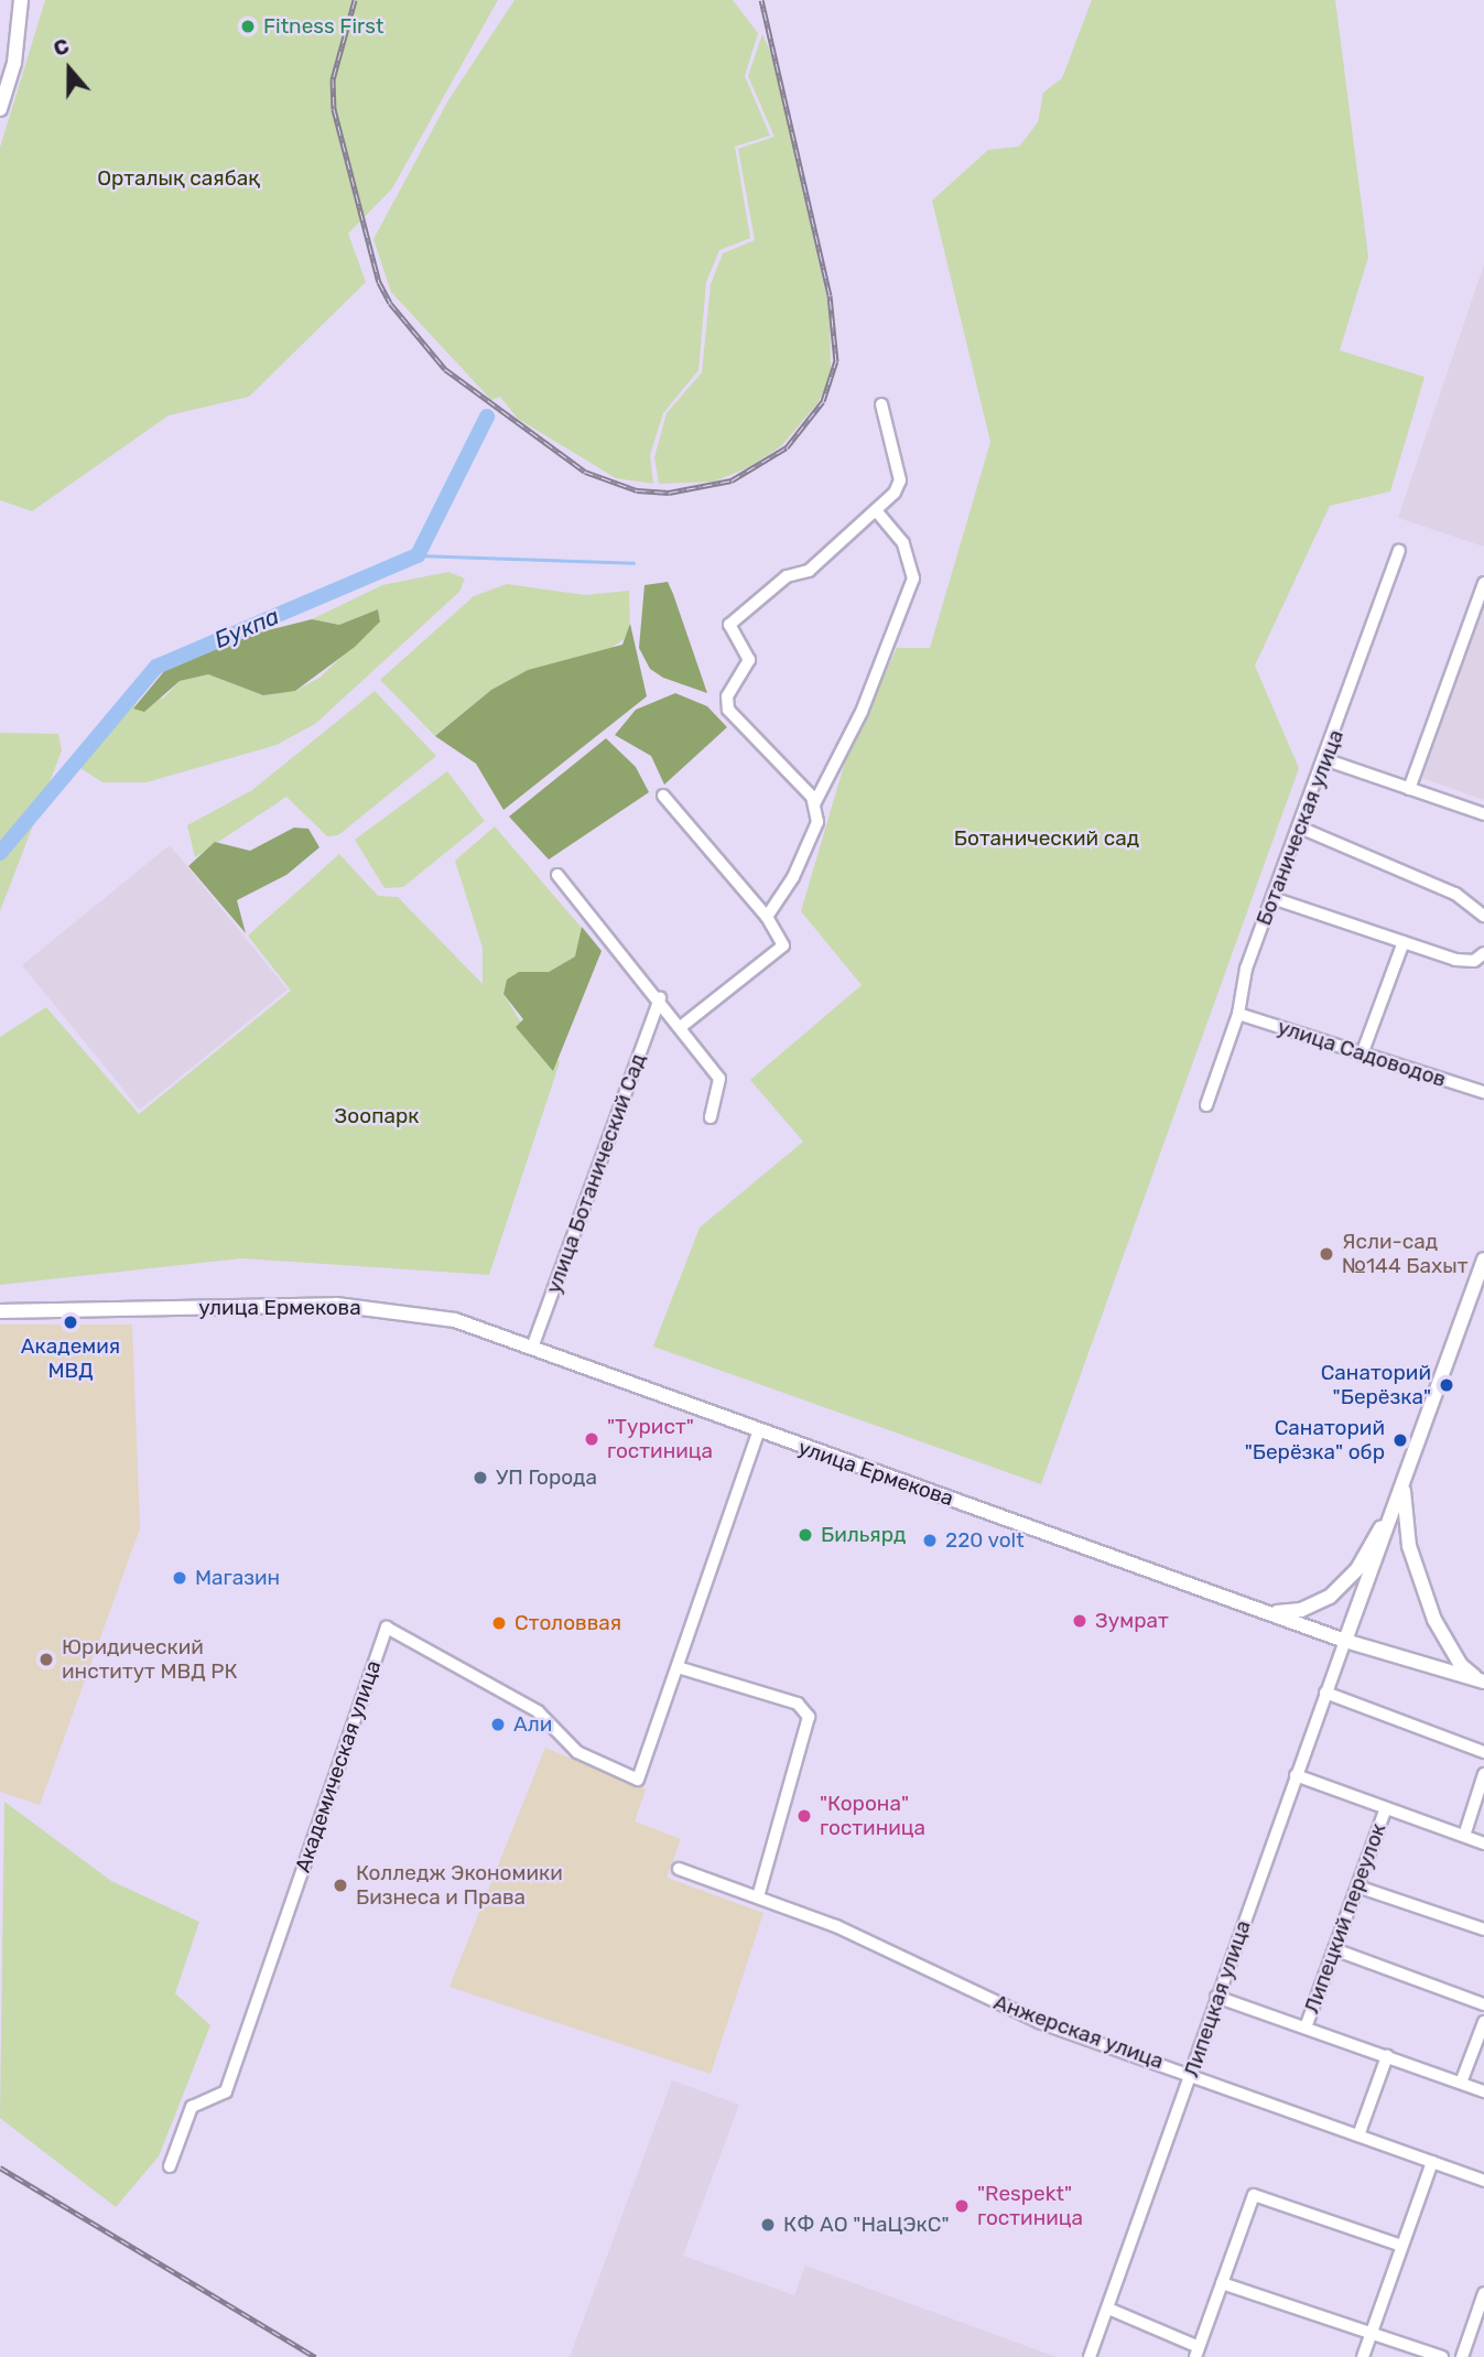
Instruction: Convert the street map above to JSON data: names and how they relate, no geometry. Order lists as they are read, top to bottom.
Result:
{
  "streets": {
    "main road": ["улица Ермекова"],
    "street": [
      "Ботаническая улица",
      "улица Садоводов",
      "улица Ботанический Сад",
      "Академическая улица",
      "Липецкий переулок",
      "Липецкая улица",
      "Анжерская улица"
    ]
  },
  "crossings": [
    ["Ботаническая улица", "улица Садоводов"],
    ["улица Ботанический Сад", "улица Ермекова"],
    ["улица Ермекова", "Липецкая улица"],
    ["Липецкая улица", "Анжерская улица"]
  ],
  "water": ["Букпа"],
  "parks": ["Орталық саябақ", "Ботанический сад", "Зоопарк"],
  "places": [
    "Fitness First",
    "Ясли-сад №144 Бахыт",
    "Академия МВД",
    "Санаторий \"Берёзка\"",
    "\"Турист\" гостиница",
    "Санаторий \"Берёзка\" обр",
    "УП Города",
    "Бильярд",
    "220 volt",
    "Магазин",
    "Зумрат",
    "Столоввая",
    "Юридический институт МВД РК",
    "Али",
    "\"Корона\" гостиница",
    "Колледж Экономики Бизнеса и Права",
    "\"Respekt\" гостиница",
    "КФ АО \"НаЦЭкС\""
  ],
  "north": "top"
}
